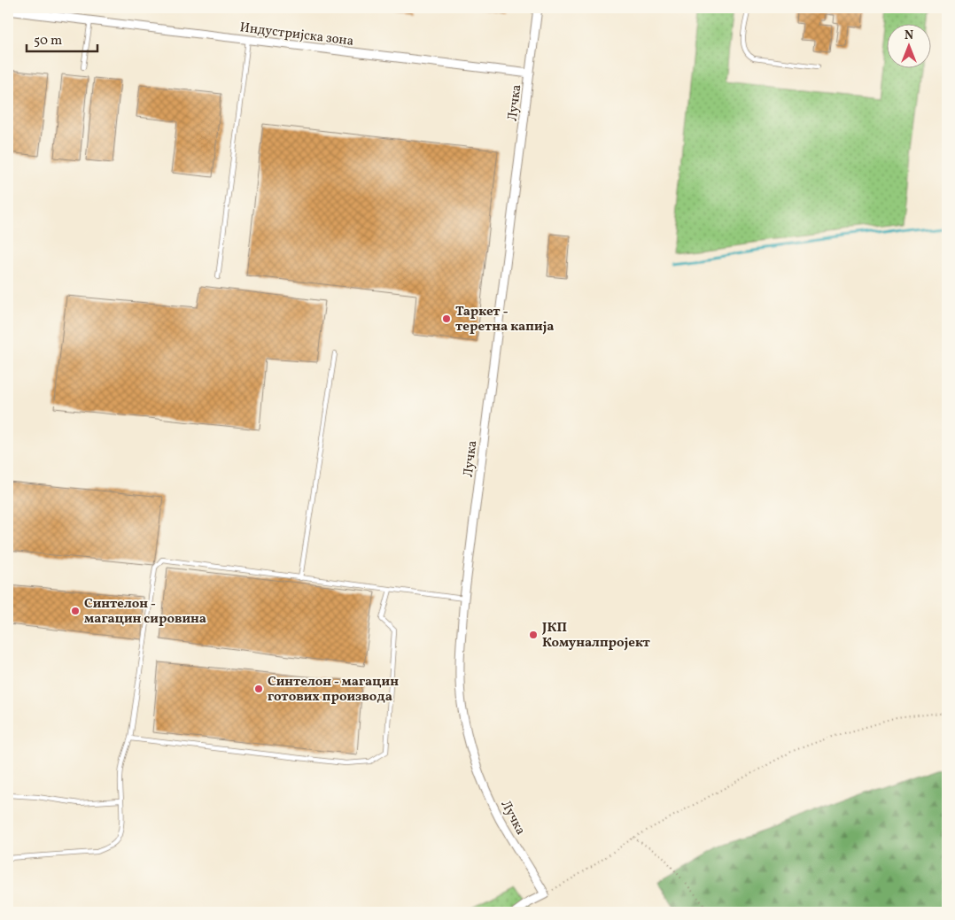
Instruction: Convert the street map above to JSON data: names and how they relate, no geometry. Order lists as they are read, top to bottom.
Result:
{
  "streets": {
    "street": ["Индустријска зона", "Лучка"]
  },
  "crossings": [
    ["Индустријска зона", "Лучка"]
  ],
  "places": [
    "Таркет - теретна капија",
    "Синтелон - магацин сировина",
    "ЈКП Комуналпројект",
    "Синтелон - магацин готових производа"
  ],
  "scale_bar": "50 m",
  "north": "top"
}
